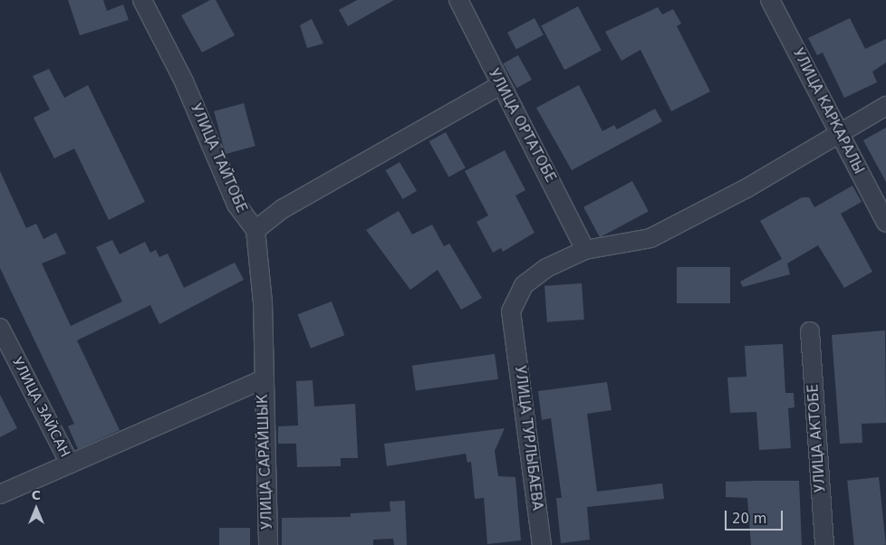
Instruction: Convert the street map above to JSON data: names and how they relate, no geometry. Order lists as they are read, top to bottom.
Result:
{
  "streets": {
    "street": [
      "УЛИЦА КАРКАРАЛЫ",
      "УЛИЦА ОРТАТОБЕ",
      "УЛИЦА ТАЙТОБЕ",
      "УЛИЦА ЗАЙСАН",
      "УЛИЦА ТУРЛЫБАЕВА",
      "УЛИЦА АКТОБЕ",
      "УЛИЦА САРАЙШЫК"
    ]
  },
  "crossings": [
    ["УЛИЦА КАРКАРАЛЫ", "УЛИЦА ТУРЛЫБАЕВА"],
    ["УЛИЦА ОРТАТОБЕ", "УЛИЦА ТУРЛЫБАЕВА"]
  ],
  "scale_bar": "20 m",
  "north": "top"
}
